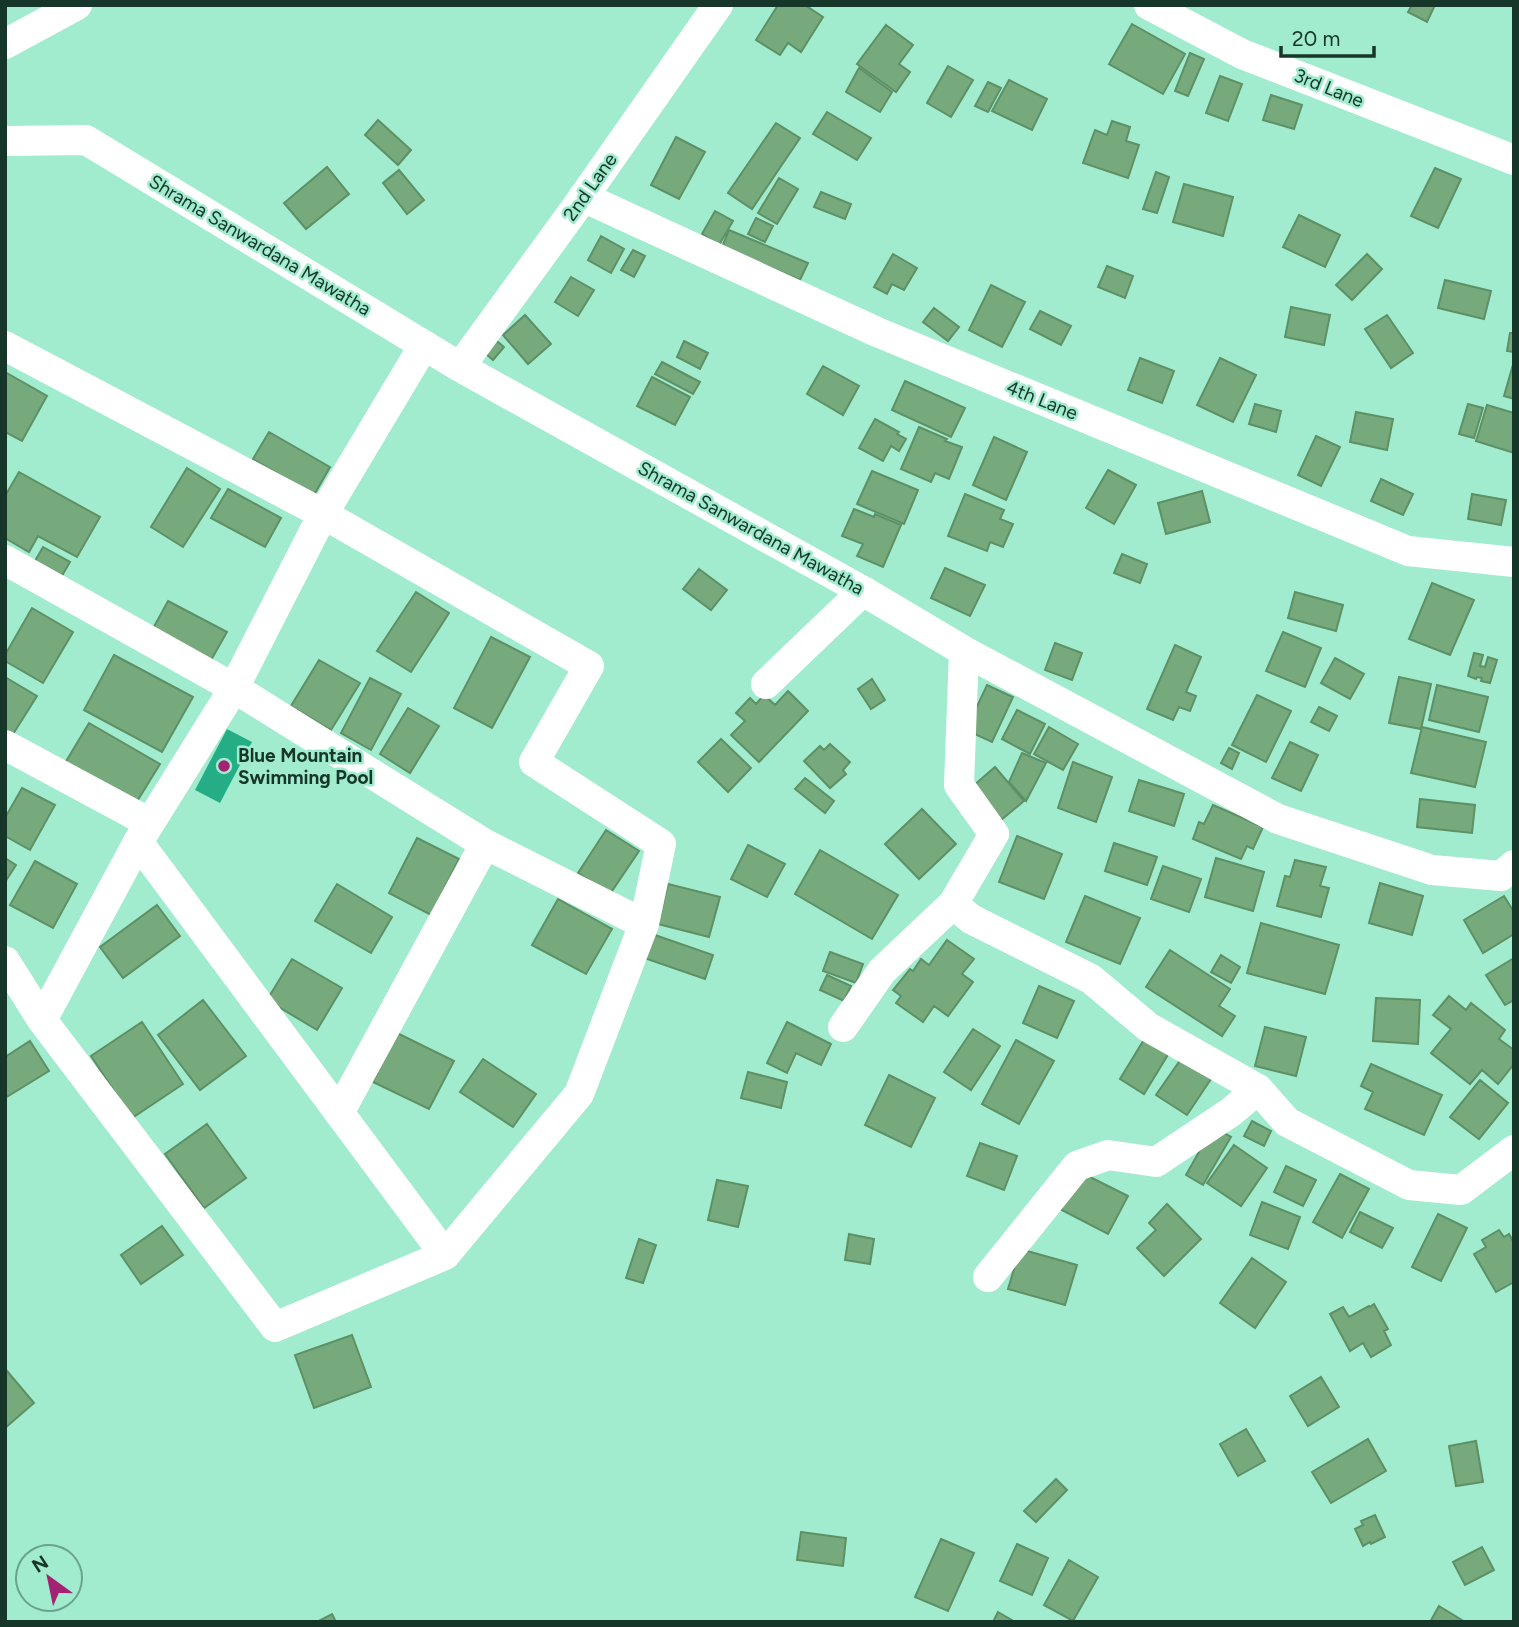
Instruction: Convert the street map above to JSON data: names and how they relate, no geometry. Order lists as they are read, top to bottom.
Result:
{
  "streets": {
    "street": [
      "3rd Lane",
      "2nd Lane",
      "Shrama Sanwardana Mawatha",
      "4th Lane"
    ]
  },
  "crossings": [
    ["2nd Lane", "Shrama Sanwardana Mawatha"],
    ["2nd Lane", "4th Lane"]
  ],
  "places": ["Blue Mountain Swimming Pool"],
  "scale_bar": "20 m",
  "north": "top left"
}
